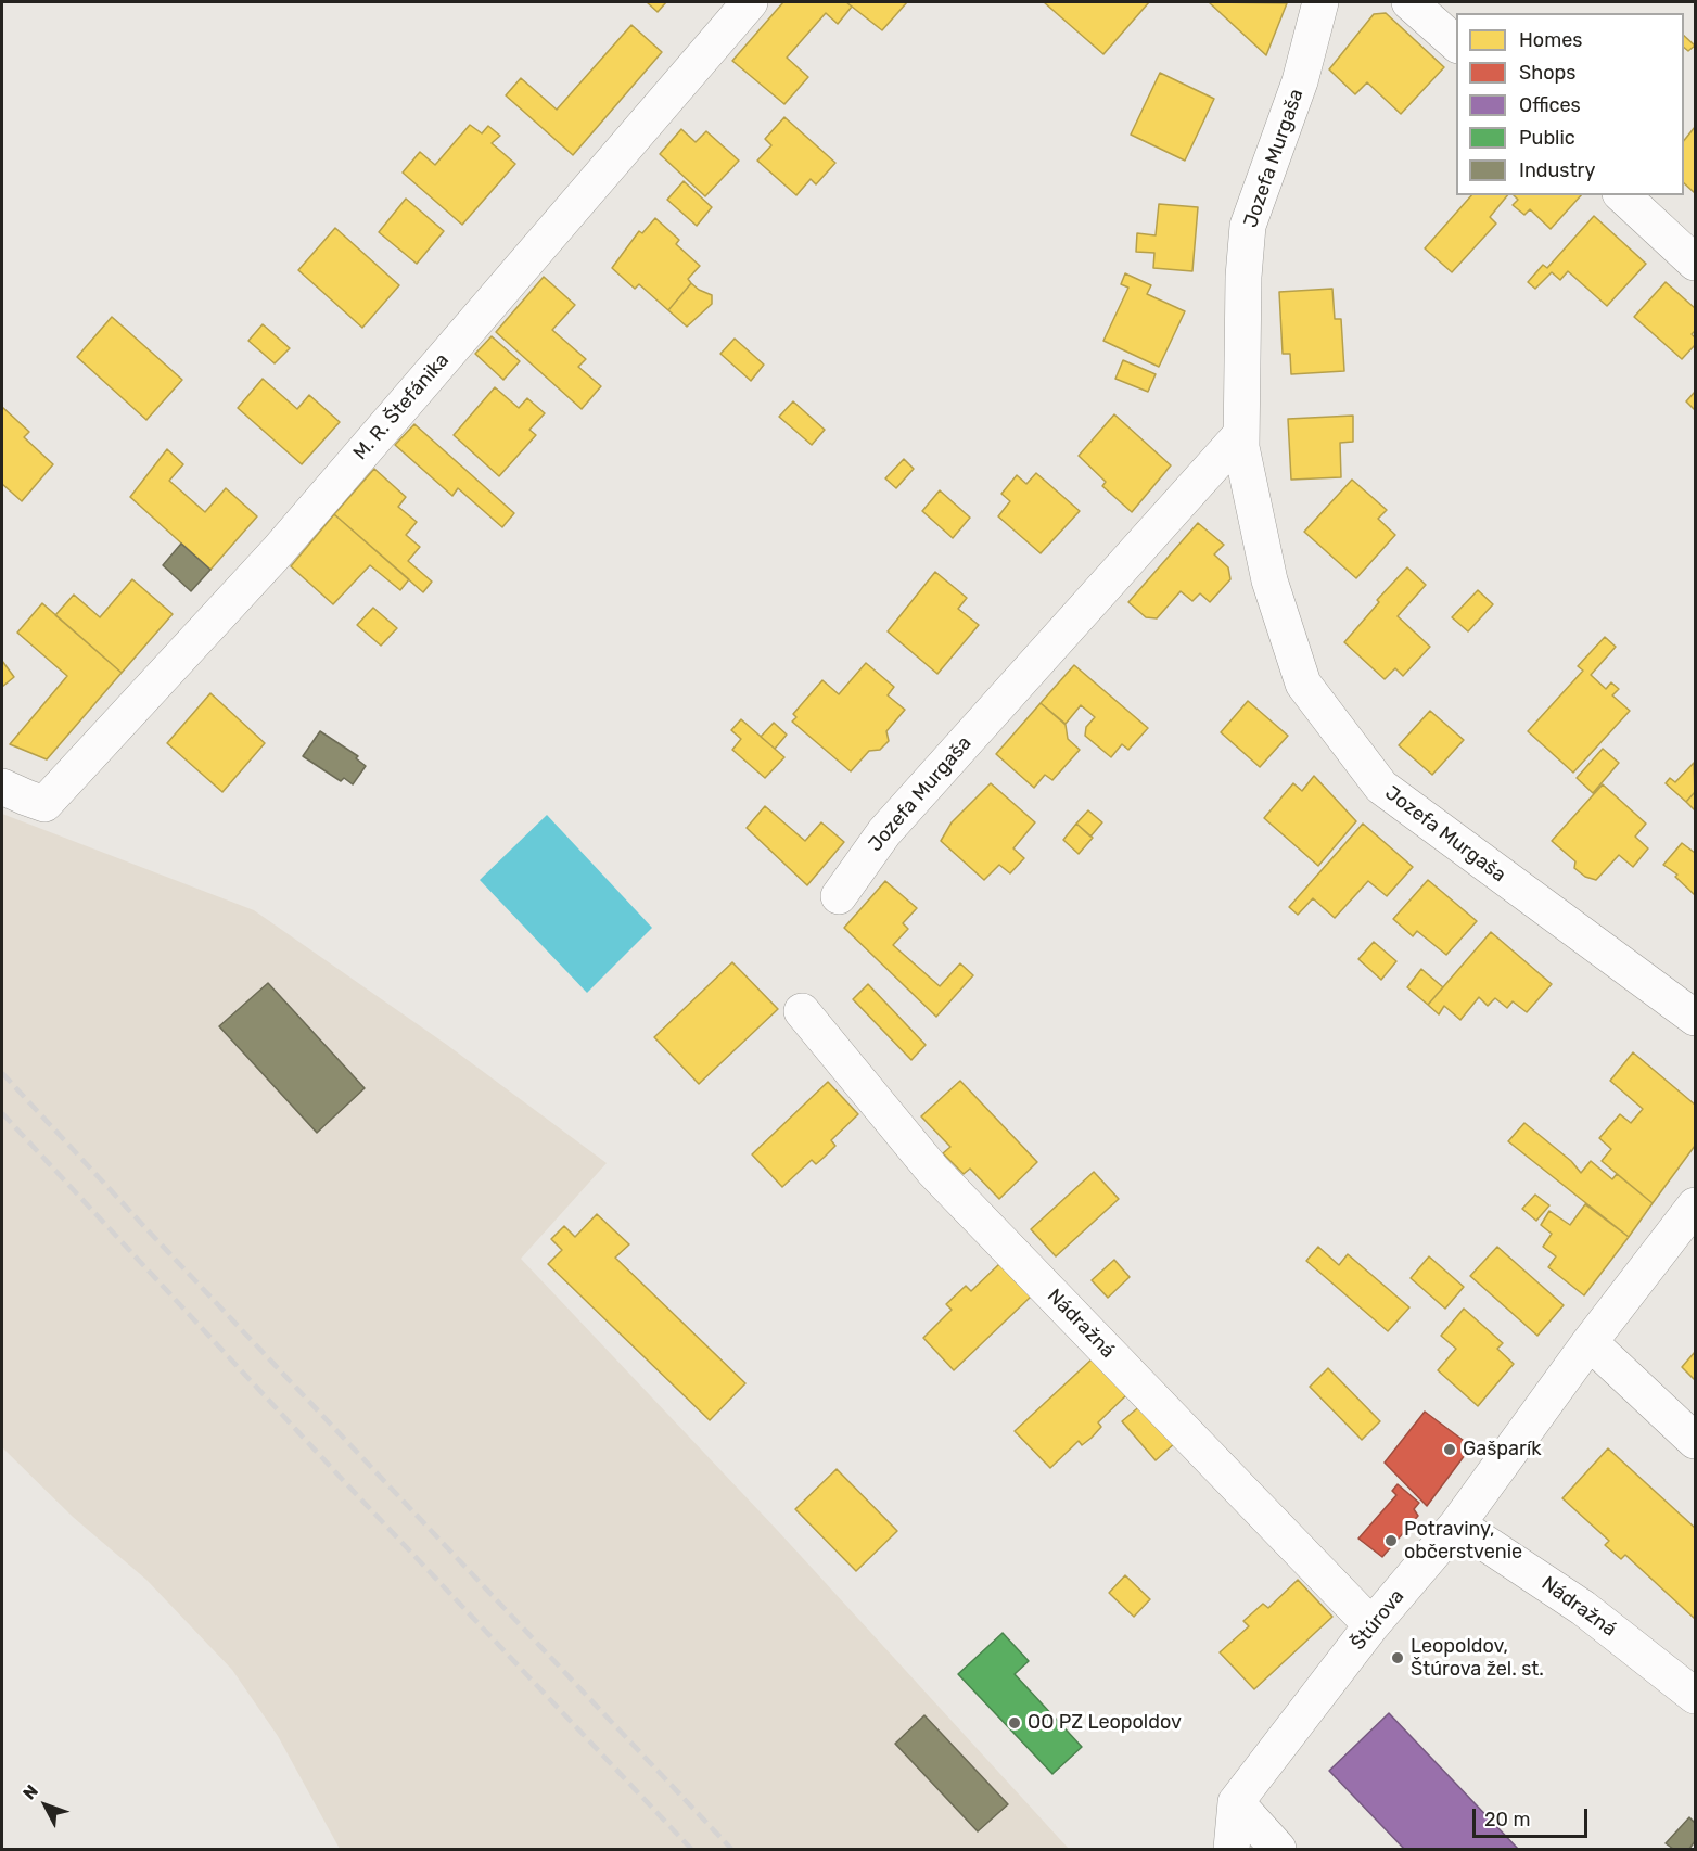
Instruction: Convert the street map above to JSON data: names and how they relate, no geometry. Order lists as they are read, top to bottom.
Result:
{
  "streets": {
    "street": [
      "Jozefa Murgaša",
      "M. R. Štefánika",
      "Nádražná",
      "Štúrova"
    ]
  },
  "crossings": [
    ["Nádražná", "Štúrova"]
  ],
  "places": [
    "Gašparík",
    "Potraviny, občerstvenie",
    "Leopoldov, Štúrova žel. st.",
    "OO PZ Leopoldov"
  ],
  "legend": [
    "Homes",
    "Shops",
    "Offices",
    "Public",
    "Industry"
  ],
  "scale_bar": "20 m",
  "north": "top left"
}
